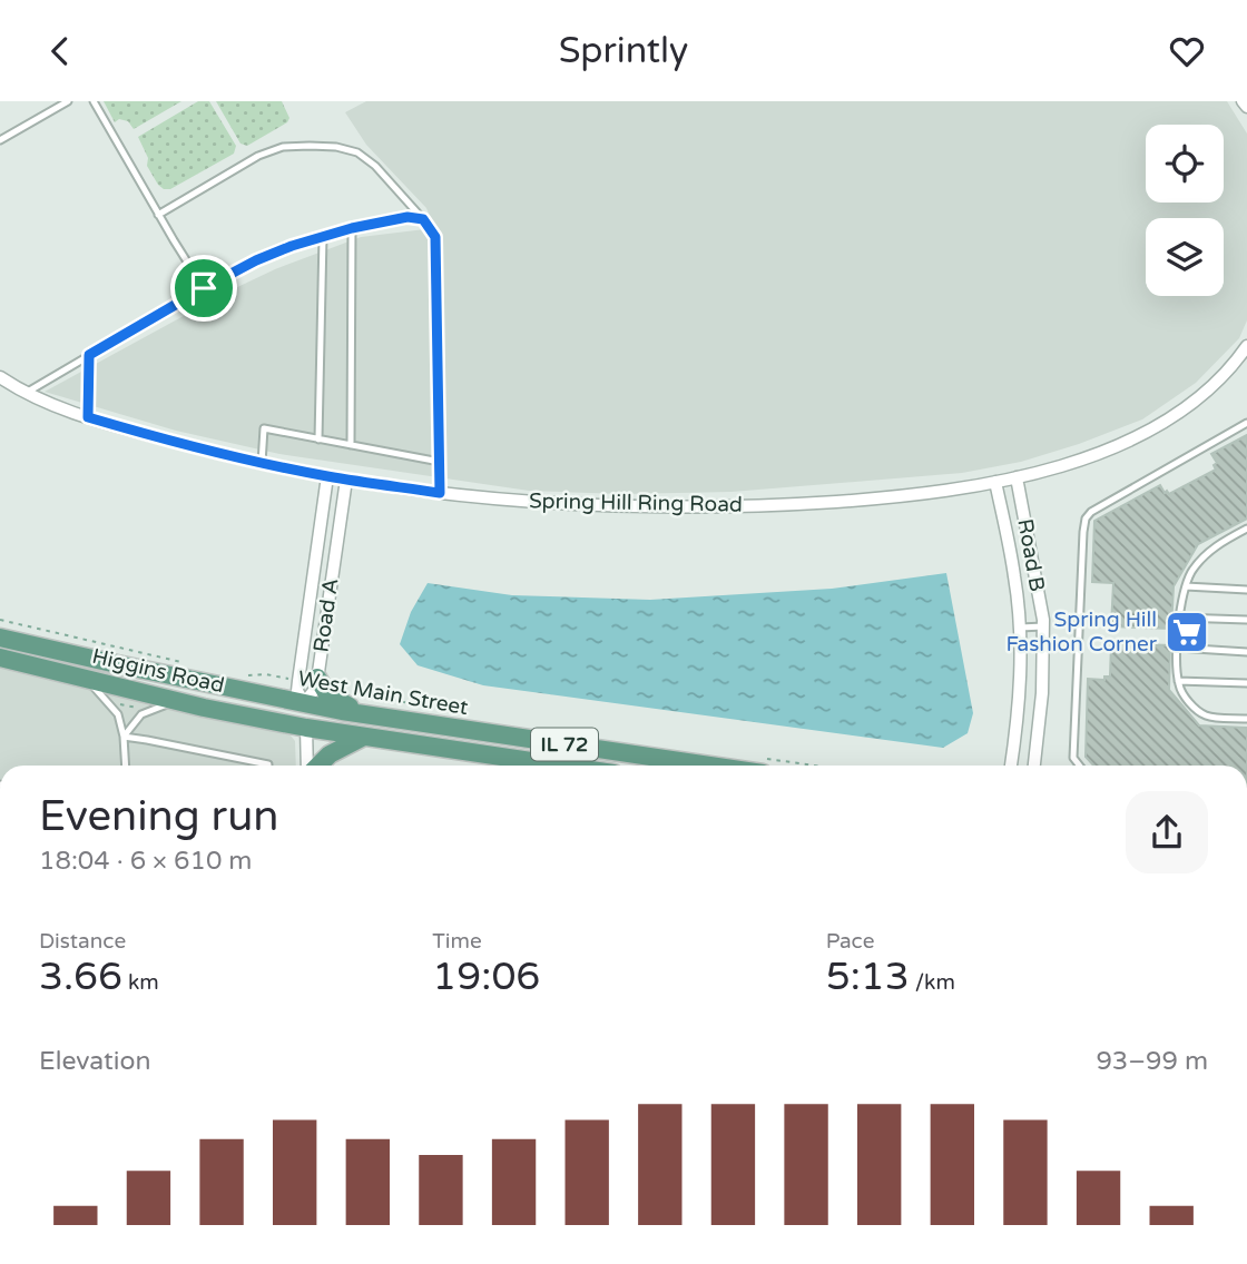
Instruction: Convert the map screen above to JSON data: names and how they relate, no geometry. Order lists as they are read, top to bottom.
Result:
{
  "streets": {
    "main road": ["Higgins Road", "West Main Street", "IL 72"],
    "street": ["Spring Hill Ring Road", "Road B", "Road A"]
  },
  "crossings": [
    ["Spring Hill Ring Road", "Road B"],
    ["Spring Hill Ring Road", "Road A"],
    ["Road A", "West Main Street"],
    ["Higgins Road", "West Main Street"]
  ],
  "places": {
    "supermarket": ["Spring Hill Fashion Corner"]
  },
  "page": {
    "header": "Sprintly",
    "heading": ["Evening run", "18:04 · 6 × 610 m"],
    "stats": [
      ["Distance", "3.66 km"],
      ["Time", "19:06"],
      ["Pace", "5:13 /km"]
    ],
    "chart": ["Elevation", "93–99 m"]
  }
}
